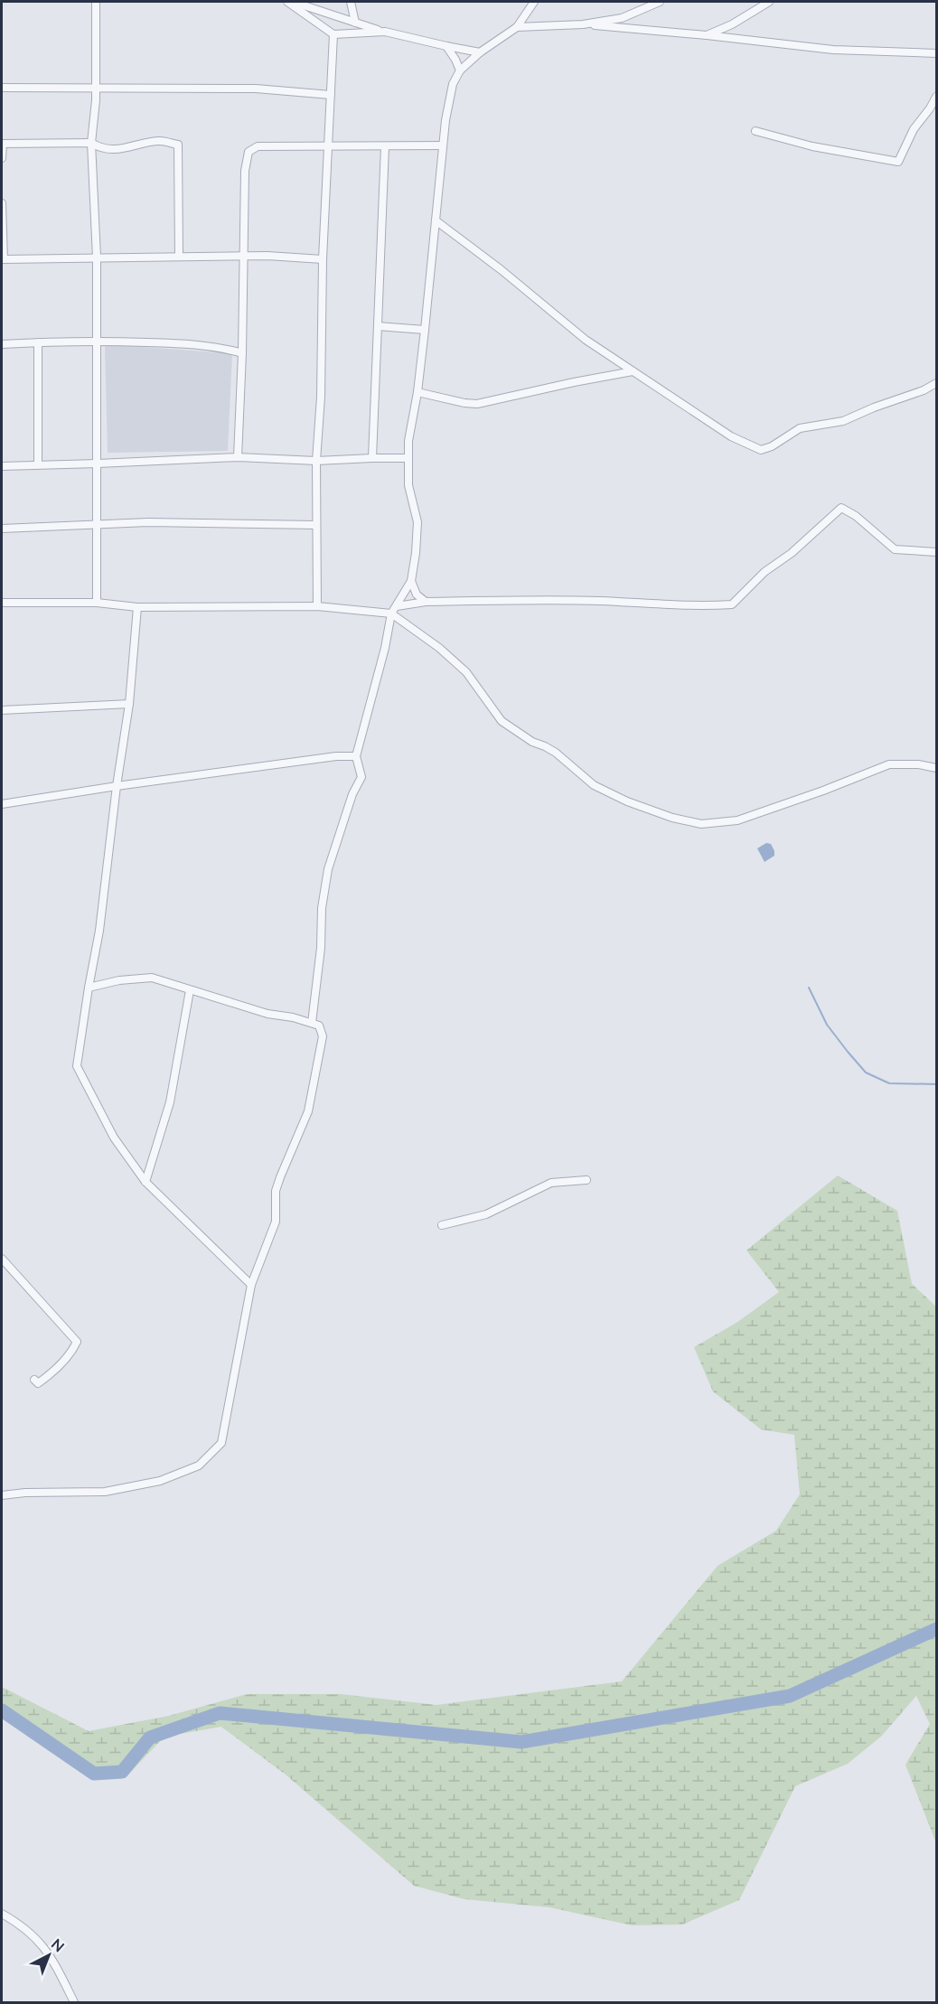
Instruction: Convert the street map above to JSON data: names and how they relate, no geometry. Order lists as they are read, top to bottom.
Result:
{
  "north": "top right"
}
